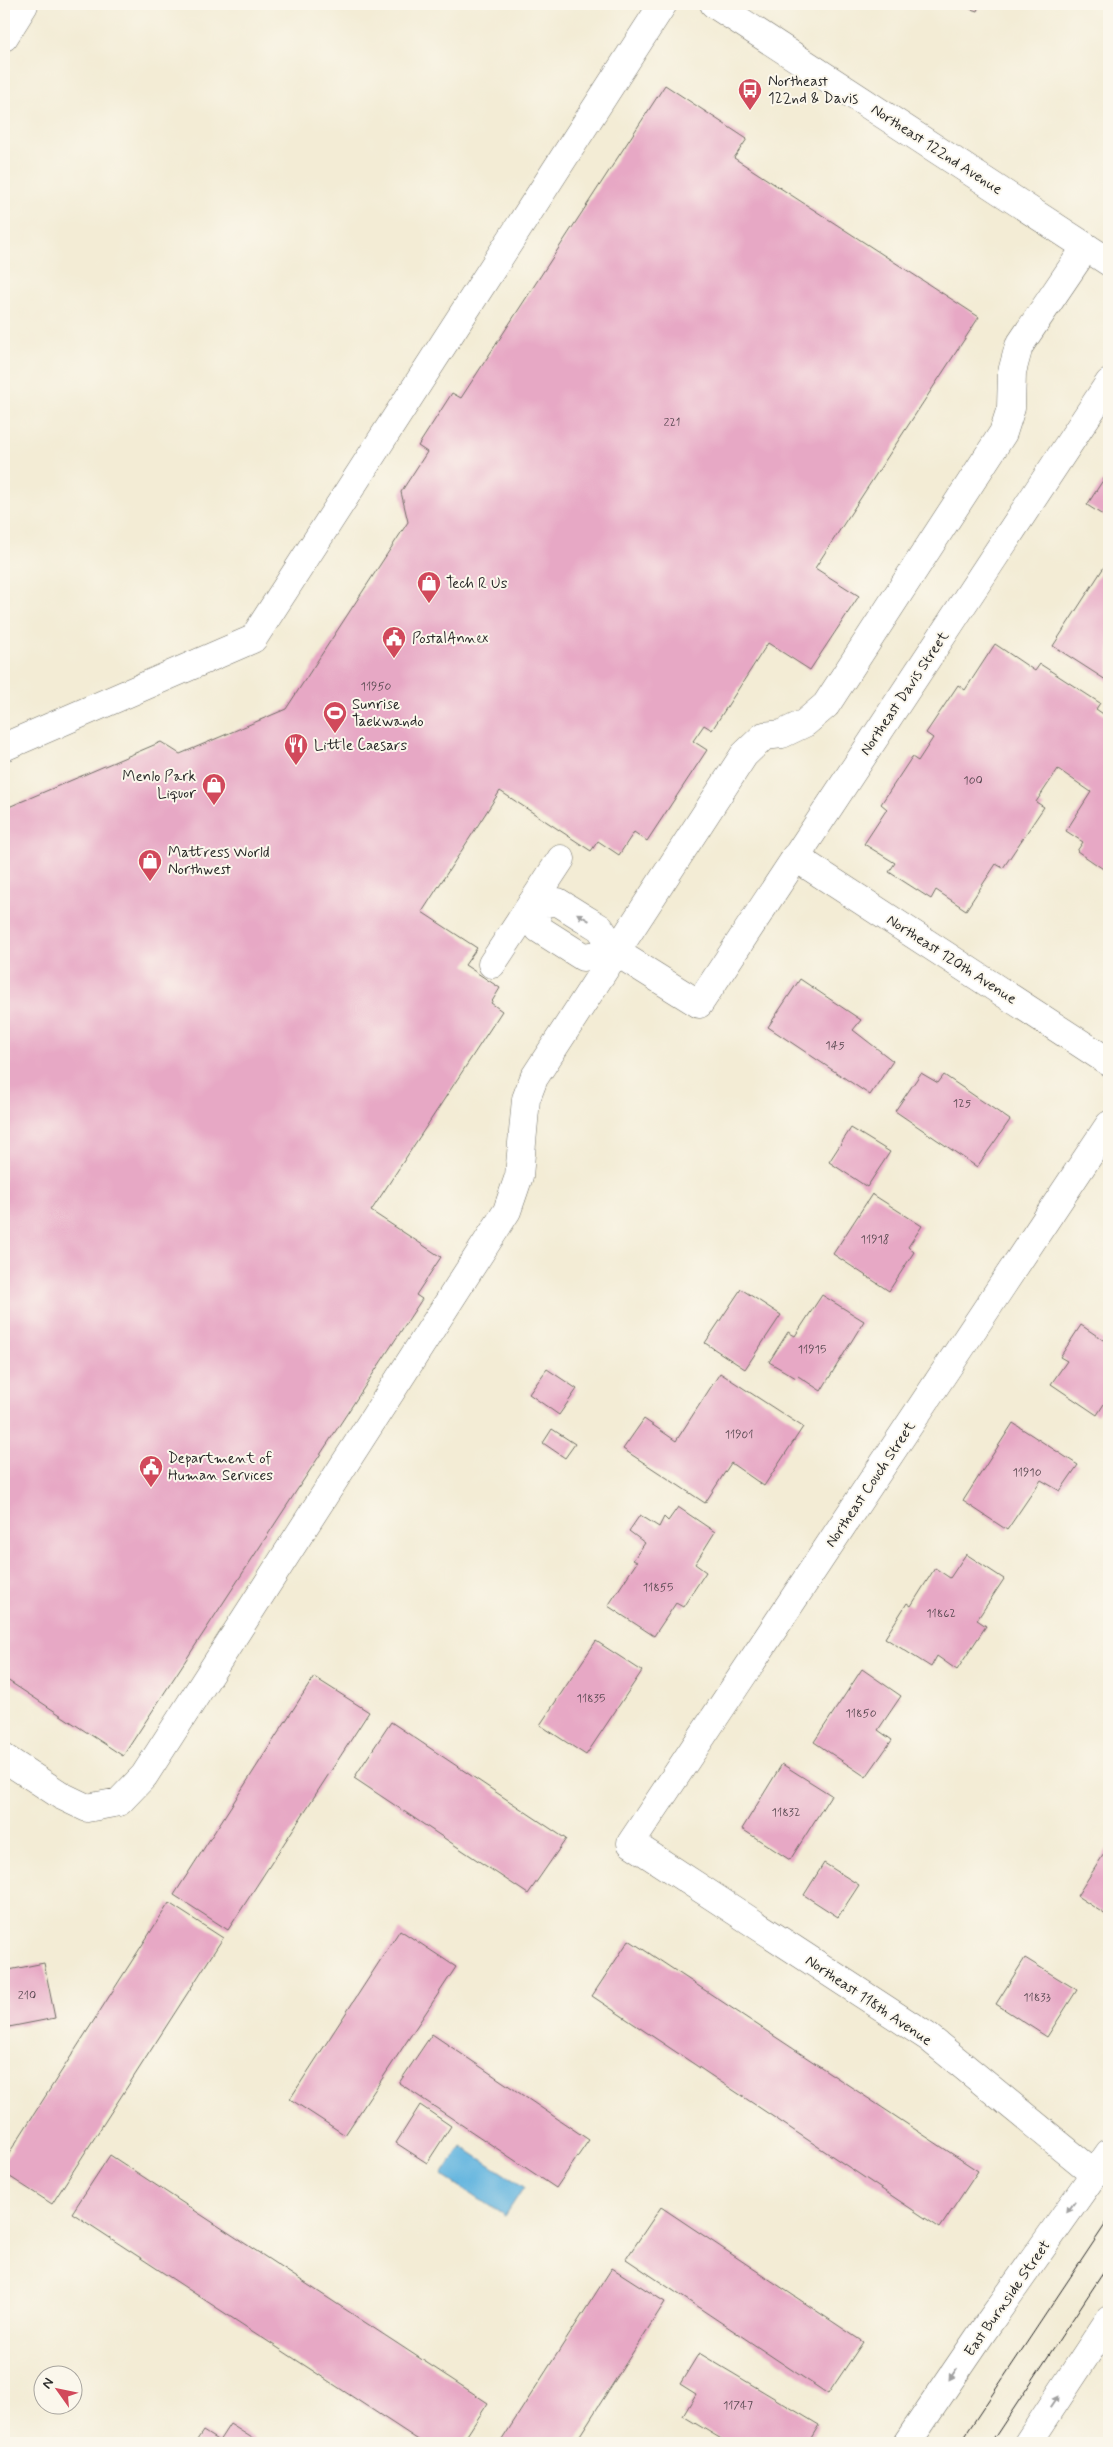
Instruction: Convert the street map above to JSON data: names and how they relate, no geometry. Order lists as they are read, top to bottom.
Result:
{
  "streets": {
    "street": [
      "Northeast 122nd Avenue",
      "Northeast Davis Street",
      "Northeast 120th Avenue",
      "Northeast Couch Street",
      "Northeast 118th Avenue",
      "East Burnside Street"
    ]
  },
  "crossings": [
    ["Northeast Davis Street", "Northeast 120th Avenue"],
    ["Northeast Couch Street", "Northeast 118th Avenue"],
    ["Northeast 118th Avenue", "East Burnside Street"]
  ],
  "places": {
    "bus stop": ["Northeast 122nd & Davis"],
    "shop": ["Tech R Us", "Menlo Park Liquor", "Mattress World Northwest"],
    "public building": ["PostalAnnex", "Department of Human Services"],
    "sports": ["Sunrise Taekwando"],
    "restaurant": ["Little Caesars"]
  },
  "house_numbers": [
    "221",
    "11950",
    "100",
    "145",
    "125",
    "11918",
    "11915",
    "11901",
    "11910",
    "11855",
    "11862",
    "11835",
    "11850",
    "11832",
    "210",
    "11833",
    "11747"
  ],
  "north": "top left"
}
